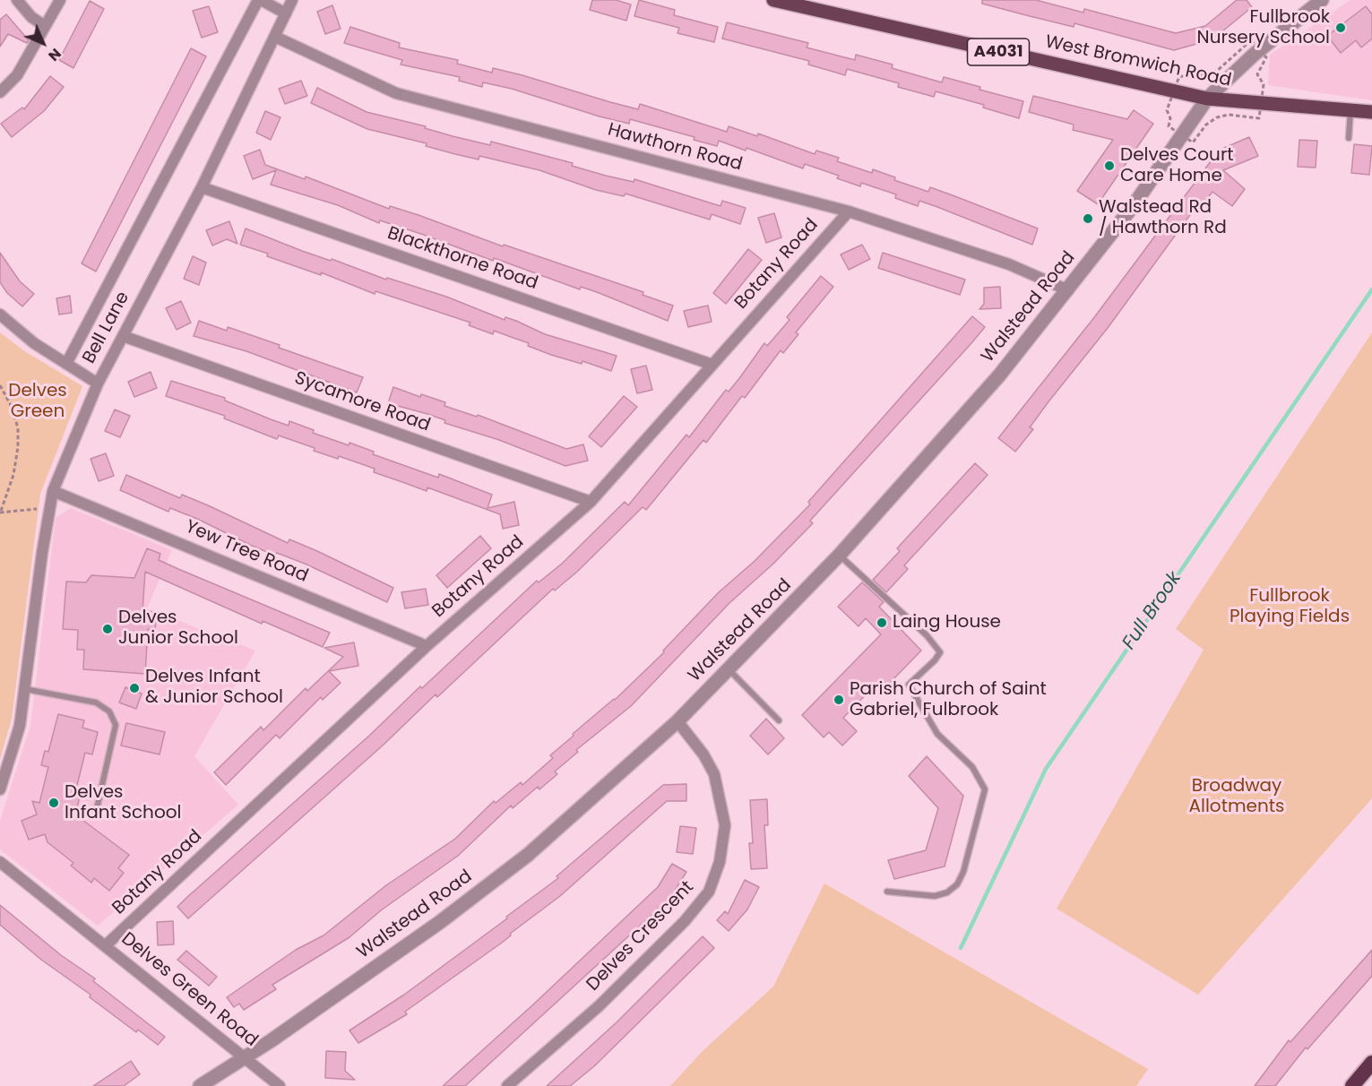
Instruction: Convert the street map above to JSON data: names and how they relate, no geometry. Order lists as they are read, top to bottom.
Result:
{
  "streets": {
    "main road": ["A4031", "West Bromwich Road"],
    "street": [
      "Hawthorn Road",
      "Blackthorne Road",
      "Botany Road",
      "Walstead Road",
      "Bell Lane",
      "Sycamore Road",
      "Yew Tree Road",
      "Delves Crescent",
      "Delves Green Road"
    ]
  },
  "crossings": [
    ["West Bromwich Road", "Walstead Road"],
    ["Hawthorn Road", "Botany Road"],
    ["Hawthorn Road", "Walstead Road"],
    ["Hawthorn Road", "Bell Lane"],
    ["Blackthorne Road", "Botany Road"],
    ["Blackthorne Road", "Bell Lane"],
    ["Botany Road", "Sycamore Road"],
    ["Botany Road", "Yew Tree Road"],
    ["Botany Road", "Delves Green Road"],
    ["Walstead Road", "Delves Crescent"],
    ["Walstead Road", "Delves Green Road"],
    ["Bell Lane", "Sycamore Road"],
    ["Bell Lane", "Yew Tree Road"]
  ],
  "water": ["Full Brook"],
  "parks": ["Delves Green", "Fullbrook Playing Fields", "Broadway Allotments"],
  "places": [
    "Fullbrook Nursery School",
    "Delves Court Care Home",
    "Walstead Rd / Hawthorn Rd",
    "Laing House",
    "Delves Junior School",
    "Delves Infant & Junior School",
    "Parish Church of Saint Gabriel, Fulbrook",
    "Delves Infant School"
  ],
  "north": "bottom right"
}
